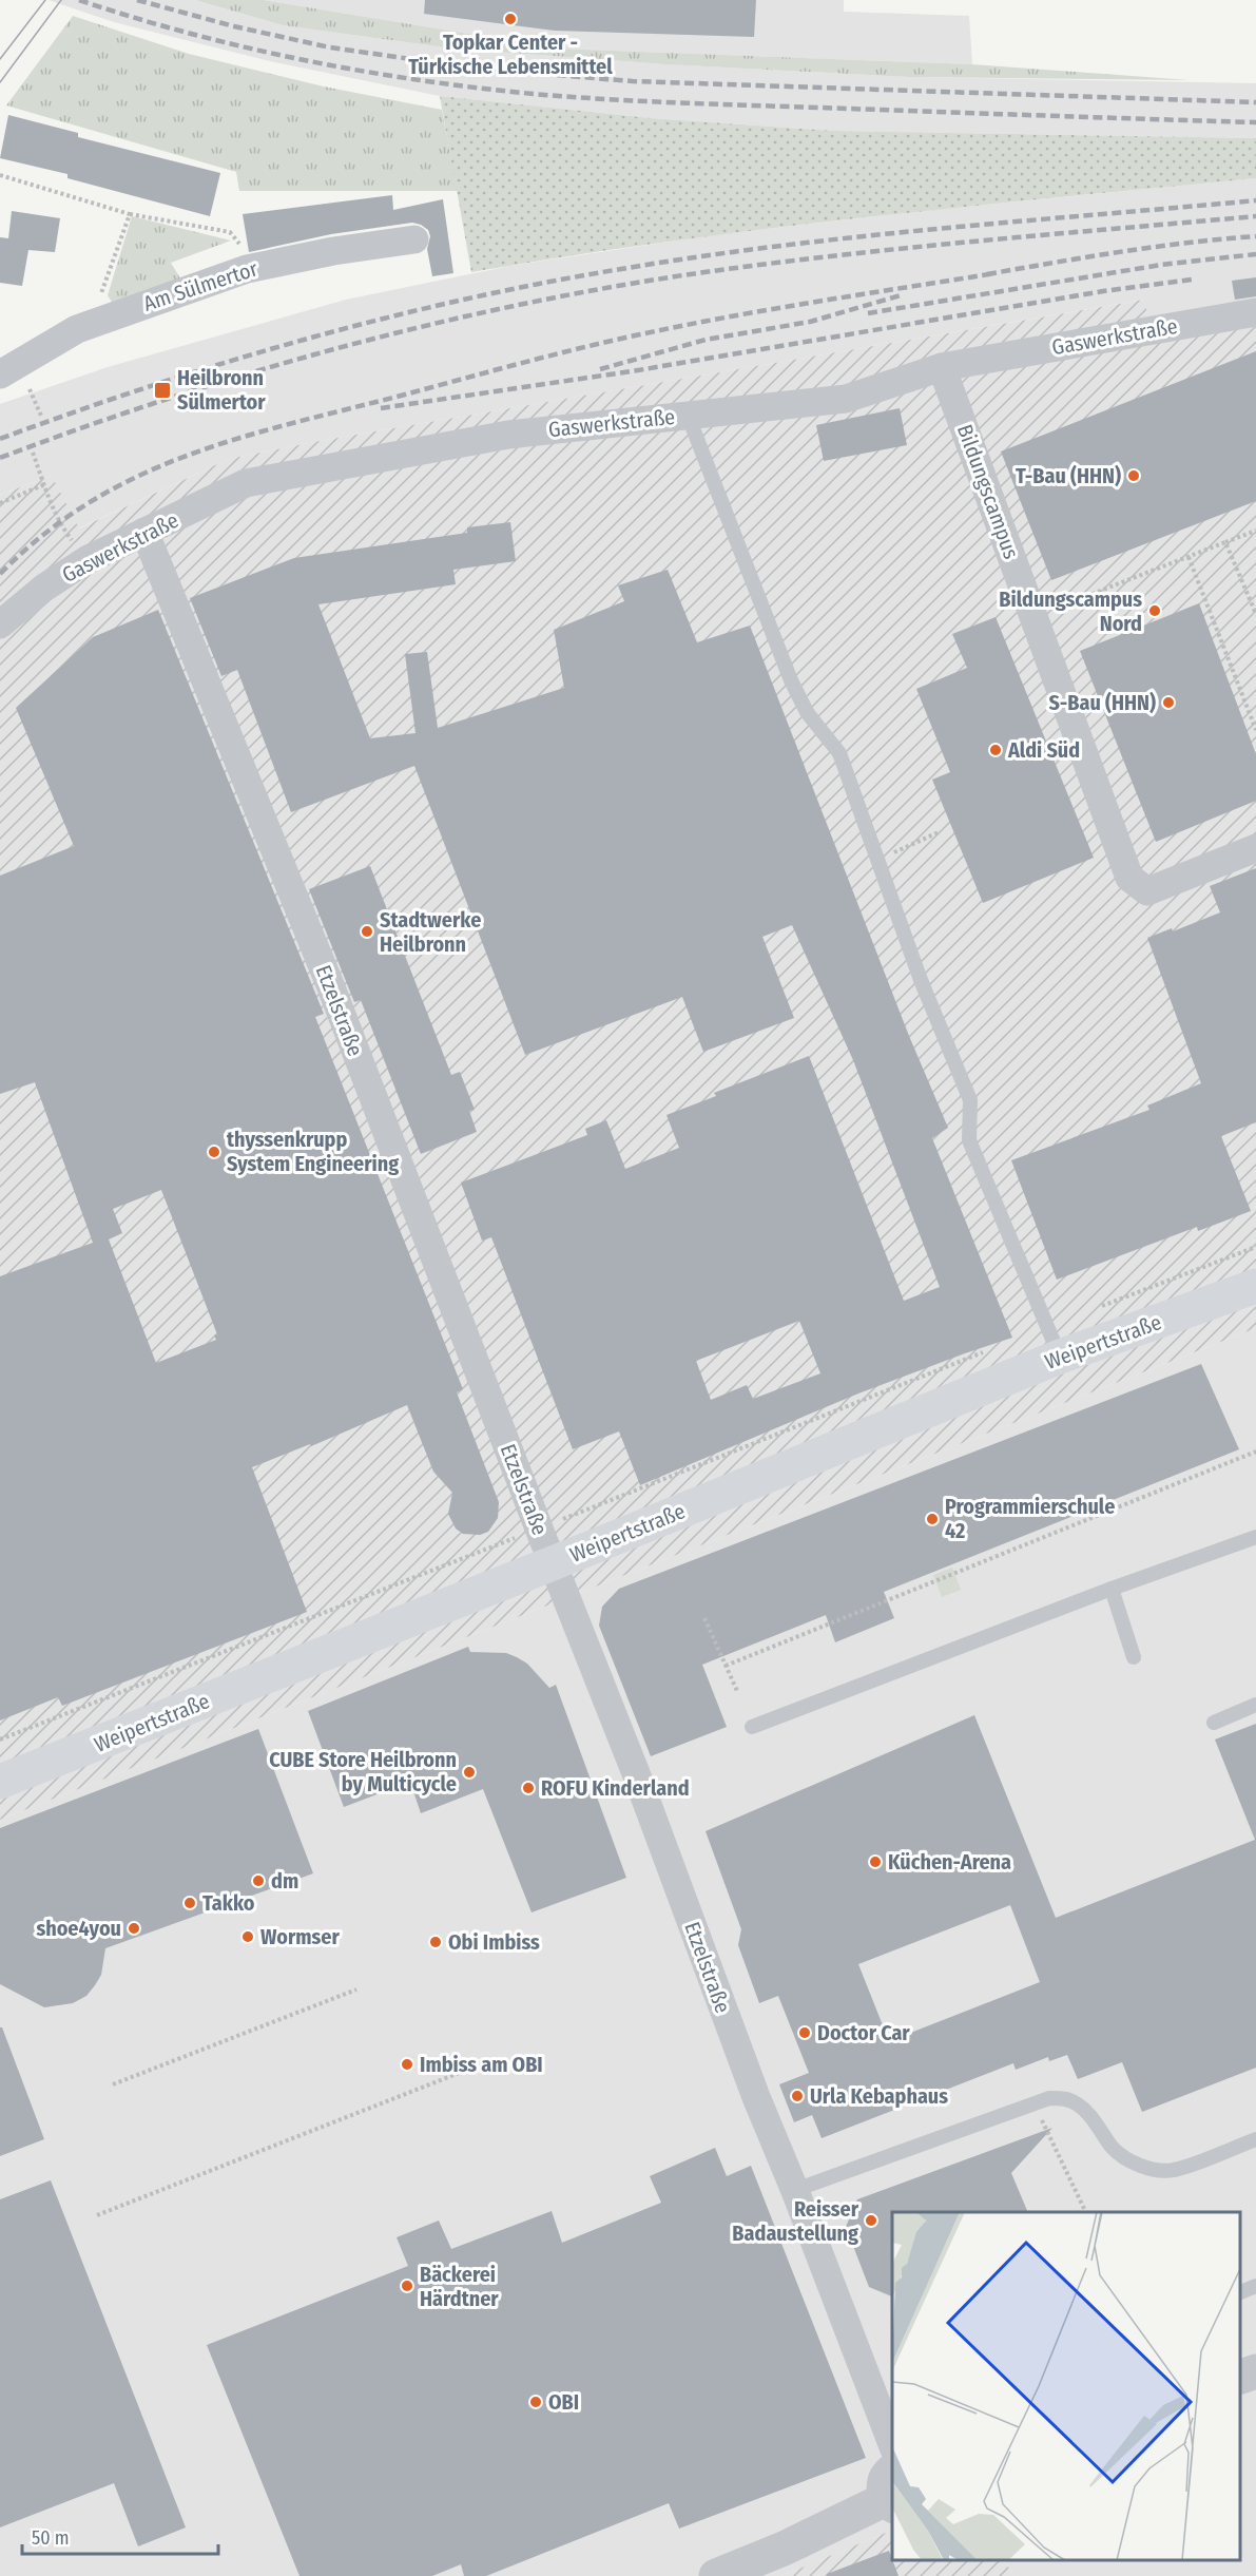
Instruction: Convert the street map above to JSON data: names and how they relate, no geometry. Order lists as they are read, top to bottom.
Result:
{
  "streets": {
    "main road": ["Weipertstraße"],
    "street": [
      "Am Sülmertor",
      "Gaswerkstraße",
      "Bildungscampus",
      "Etzelstraße"
    ]
  },
  "crossings": [
    ["Gaswerkstraße", "Bildungscampus"],
    ["Gaswerkstraße", "Etzelstraße"],
    ["Etzelstraße", "Weipertstraße"]
  ],
  "places": {
    "other": [
      "Topkar Center - Türkische Lebensmittel",
      "T-Bau (HHN)",
      "Bildungscampus Nord",
      "S-Bau (HHN)",
      "Aldi Süd",
      "Stadtwerke Heilbronn",
      "thyssenkrupp System Engineering",
      "Programmierschule 42",
      "CUBE Store Heilbronn by Multicycle",
      "ROFU Kinderland",
      "Küchen-Arena",
      "dm",
      "Takko",
      "shoe4you",
      "Wormser",
      "Obi Imbiss",
      "Doctor Car",
      "Imbiss am OBI",
      "Urla Kebaphaus",
      "Reisser Badaustellung",
      "Bäckerei Härdtner",
      "OBI"
    ],
    "transit": ["Heilbronn Sülmertor"]
  },
  "scale_bar": "50 m"
}
